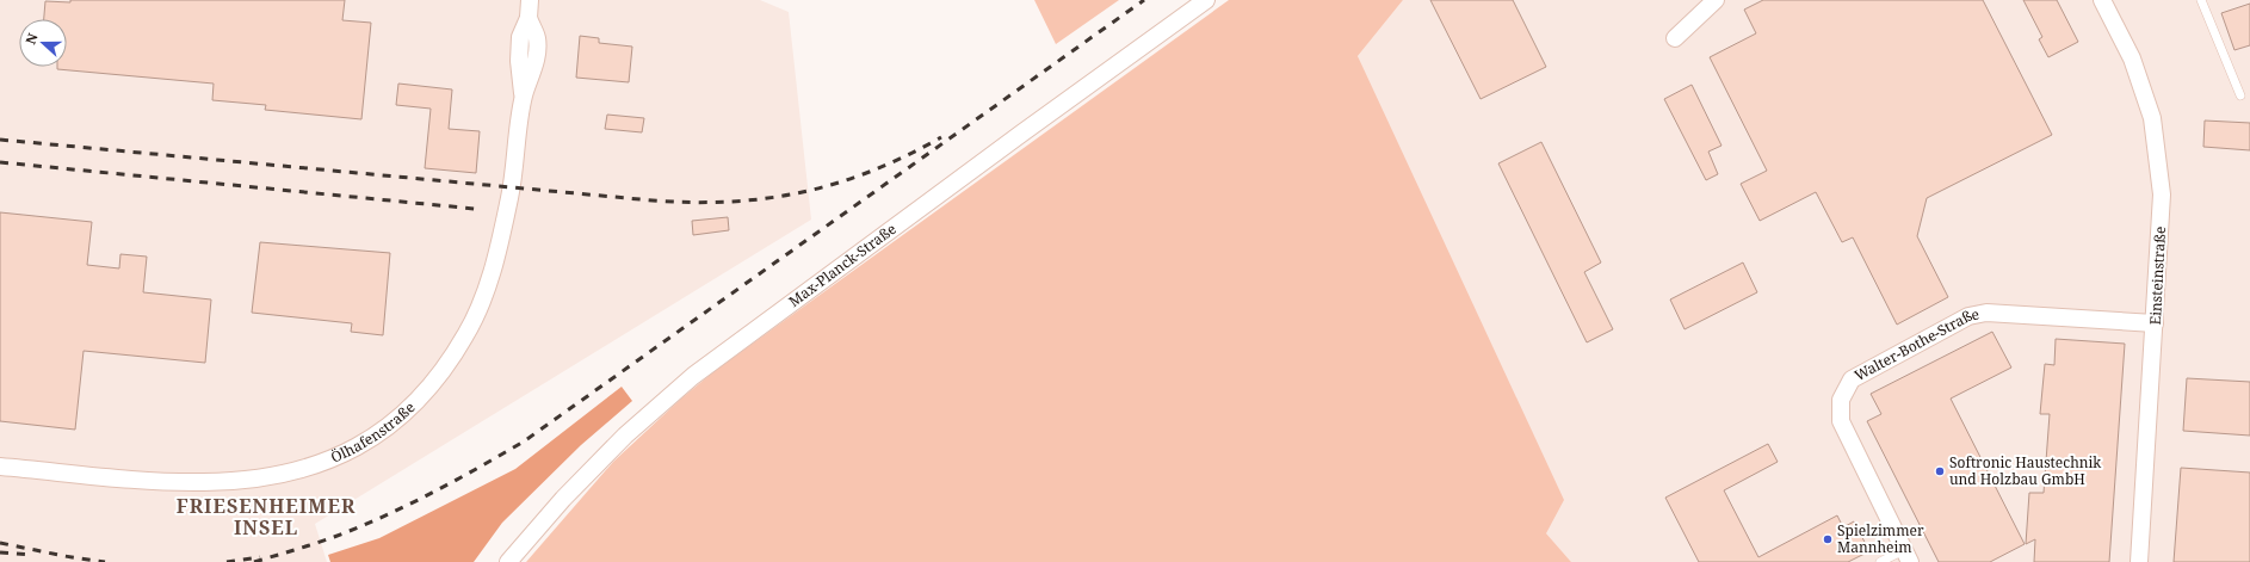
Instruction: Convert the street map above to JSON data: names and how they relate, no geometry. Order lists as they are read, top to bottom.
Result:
{
  "streets": {
    "street": [
      "Max-Planck-Straße",
      "Einsteinstraße",
      "Walter-Bothe-Straße",
      "Ölhafenstraße"
    ]
  },
  "crossings": [
    ["Einsteinstraße", "Walter-Bothe-Straße"]
  ],
  "districts": ["FRIESENHEIMER INSEL"],
  "places": ["Softronic Haustechnik und Holzbau GmbH", "Spielzimmer Mannheim"],
  "north": "left"
}
